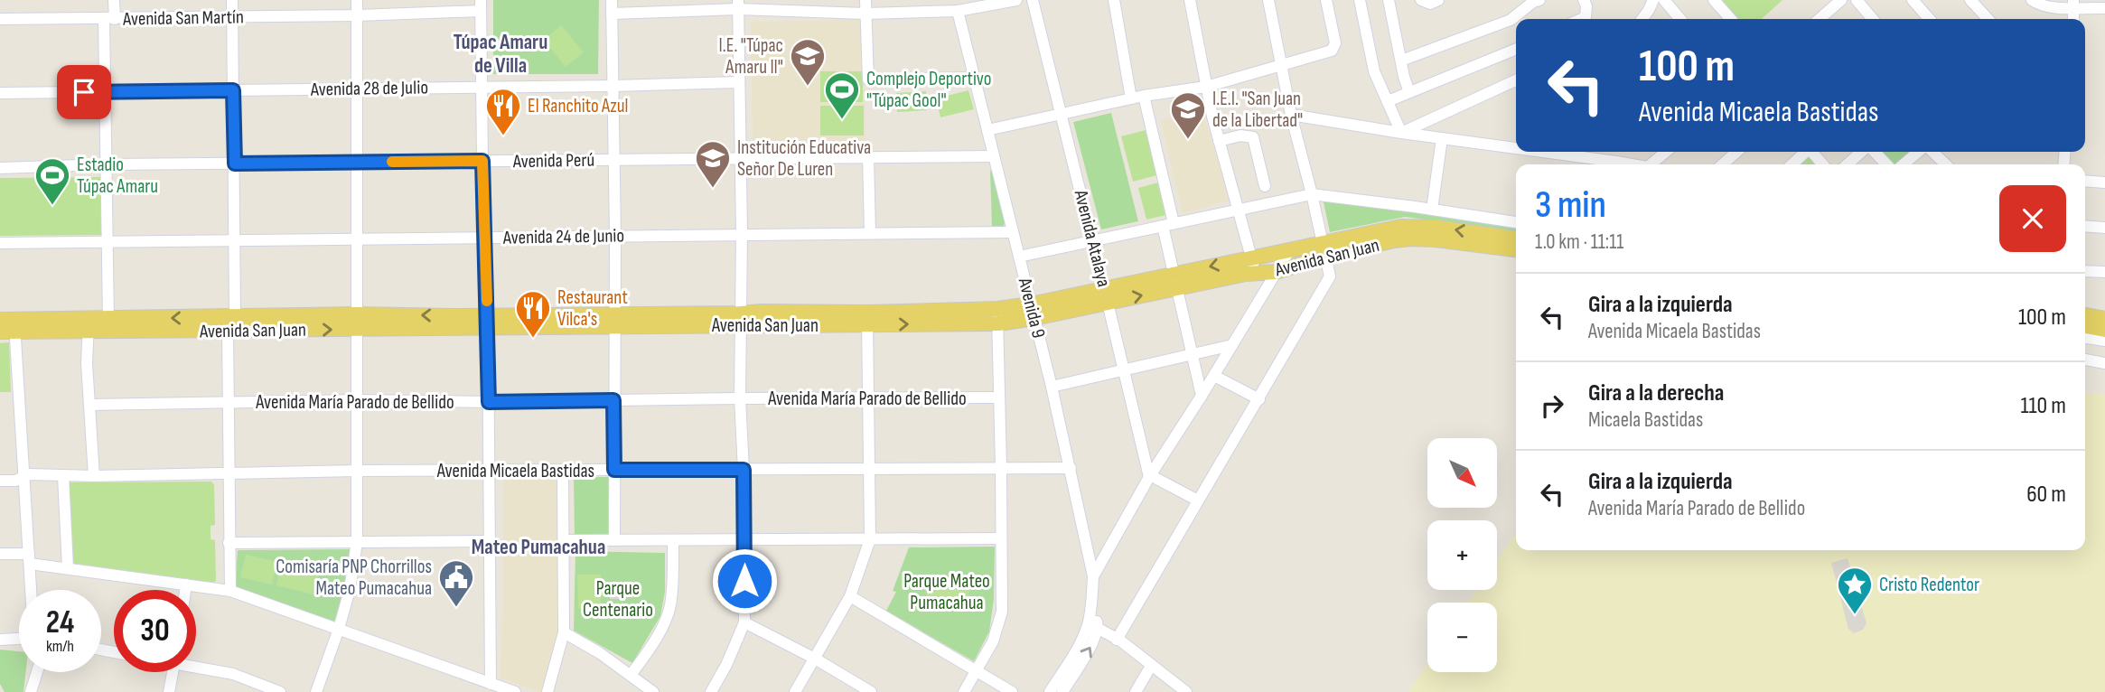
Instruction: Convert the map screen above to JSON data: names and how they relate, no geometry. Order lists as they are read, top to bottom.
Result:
{
  "streets": {
    "main road": ["Avenida San Juan"],
    "street": [
      "Avenida San Martín",
      "Avenida 28 de Julio",
      "Avenida Perú",
      "Avenida 24 de Junio",
      "Avenida Atalaya",
      "Avenida 9",
      "Avenida María Parado de Bellido",
      "Avenida Micaela Bastidas"
    ]
  },
  "crossings": [
    ["Avenida Perú", "Avenida 9"],
    ["Avenida 24 de Junio", "Avenida 9"],
    ["Avenida Atalaya", "Avenida San Juan"],
    ["Avenida San Juan", "Avenida 9"],
    ["Avenida 9", "Avenida Micaela Bastidas"]
  ],
  "districts": ["Túpac Amaru de Villa", "Mateo Pumacahua"],
  "parks": ["Parque Mateo Pumacahua", "Parque Centenario"],
  "places": {
    "school or university": ["I.E. \"Túpac Amaru II\"", "I.E.I. \"San Juan de la Libertad\"", "Institución Educativa Señor De Luren"],
    "sports": ["Complejo Deportivo \"Túpac Gool\"", "Estadio Túpac Amaru"],
    "restaurant": ["El Ranchito Azul", "Restaurant Vilca's"],
    "public building": ["Comisaría PNP Chorrillos Mateo Pumacahua"],
    "place": ["Cristo Redentor"]
  },
  "north": "bottom right",
  "page": {
    "turn": ["100 m", "Avenida Micaela Bastidas"],
    "heading": ["3 min", "1.0 km · 11:11"],
    "list": [
      {
        "name": "Gira a la izquierda",
        "note": "Avenida Micaela Bastidas",
        "value": "100 m"
      },
      {
        "name": "Gira a la derecha",
        "note": "Micaela Bastidas",
        "value": "110 m"
      },
      {
        "name": "Gira a la izquierda",
        "note": "Avenida María Parado de Bellido",
        "value": "60 m"
      }
    ],
    "map_buttons": ["+", "−"],
    "speed": "24 km/h",
    "limit": "30"
  }
}
